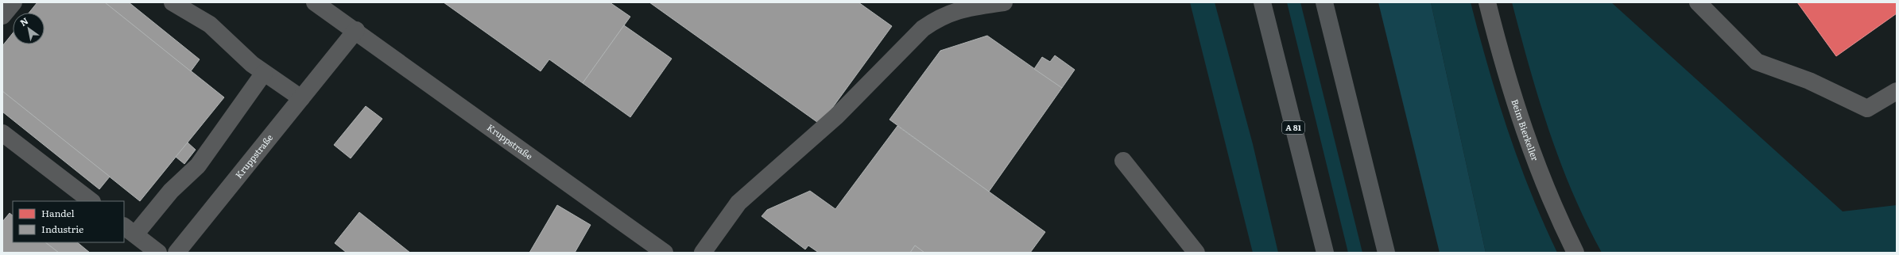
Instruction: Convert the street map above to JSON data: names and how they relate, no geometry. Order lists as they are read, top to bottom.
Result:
{
  "streets": {
    "highway": ["A 81"],
    "street": ["Beim Bierkeller", "Kruppstraße"]
  },
  "legend": ["Handel", "Industrie"],
  "north": "top left"
}
